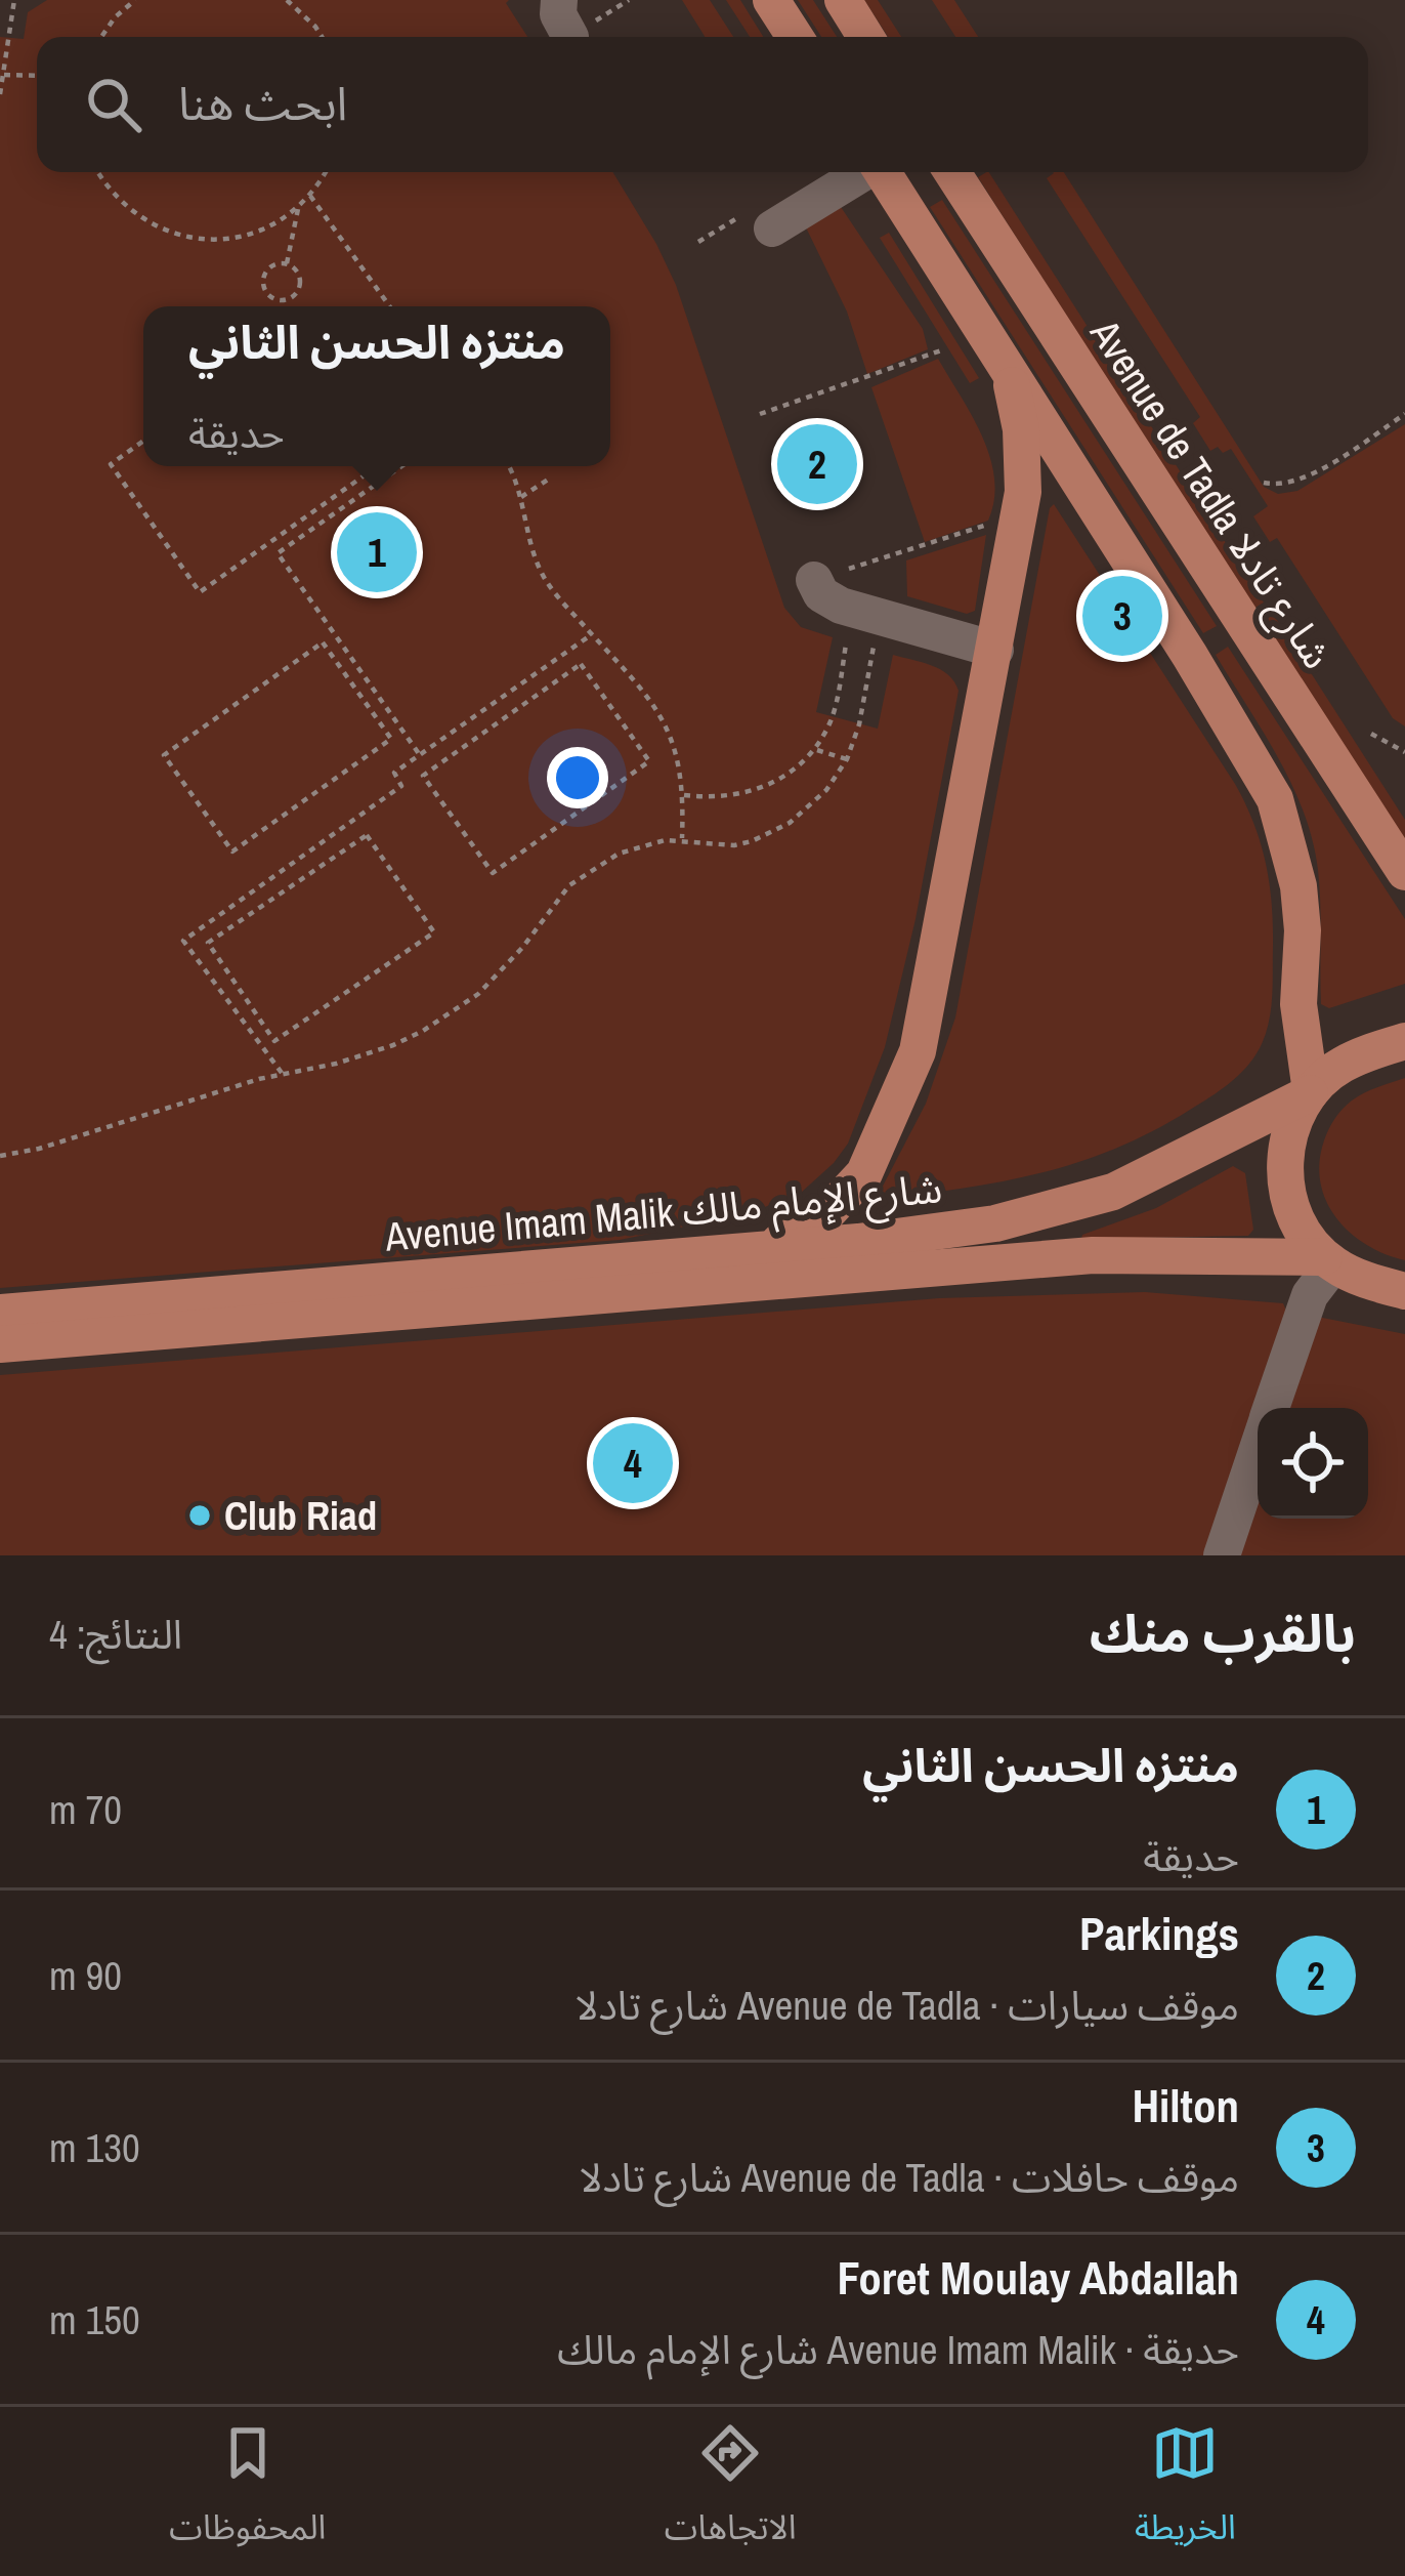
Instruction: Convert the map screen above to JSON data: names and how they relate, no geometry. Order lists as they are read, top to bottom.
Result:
{
  "streets": {
    "main road": ["Avenue de Tadla شارع تادلا", "Avenue Imam Malik شارع الإمام مالك"]
  },
  "places": ["Club Riad"],
  "page": {
    "search": "ابحث هنا",
    "popup": ["منتزه الحسن الثاني", "حديقة"],
    "pins": [
      "2",
      "1",
      "3",
      "4"
    ],
    "heading": ["بالقرب منك", "النتائج: 4"],
    "list": [
      {
        "mark": "1",
        "name": "منتزه الحسن الثاني",
        "note": "حديقة",
        "value": "70 m"
      },
      {
        "mark": "2",
        "name": "Parkings",
        "note": "موقف سيارات · Avenue de Tadla شارع تادلا",
        "value": "90 m"
      },
      {
        "mark": "3",
        "name": "Hilton",
        "note": "موقف حافلات · Avenue de Tadla شارع تادلا",
        "value": "130 m"
      },
      {
        "mark": "4",
        "name": "Foret Moulay Abdallah",
        "note": "حديقة · Avenue Imam Malik شارع الإمام مالك",
        "value": "150 m"
      }
    ],
    "nav": ["الخريطة", "الاتجاهات", "المحفوظات"]
  }
}
